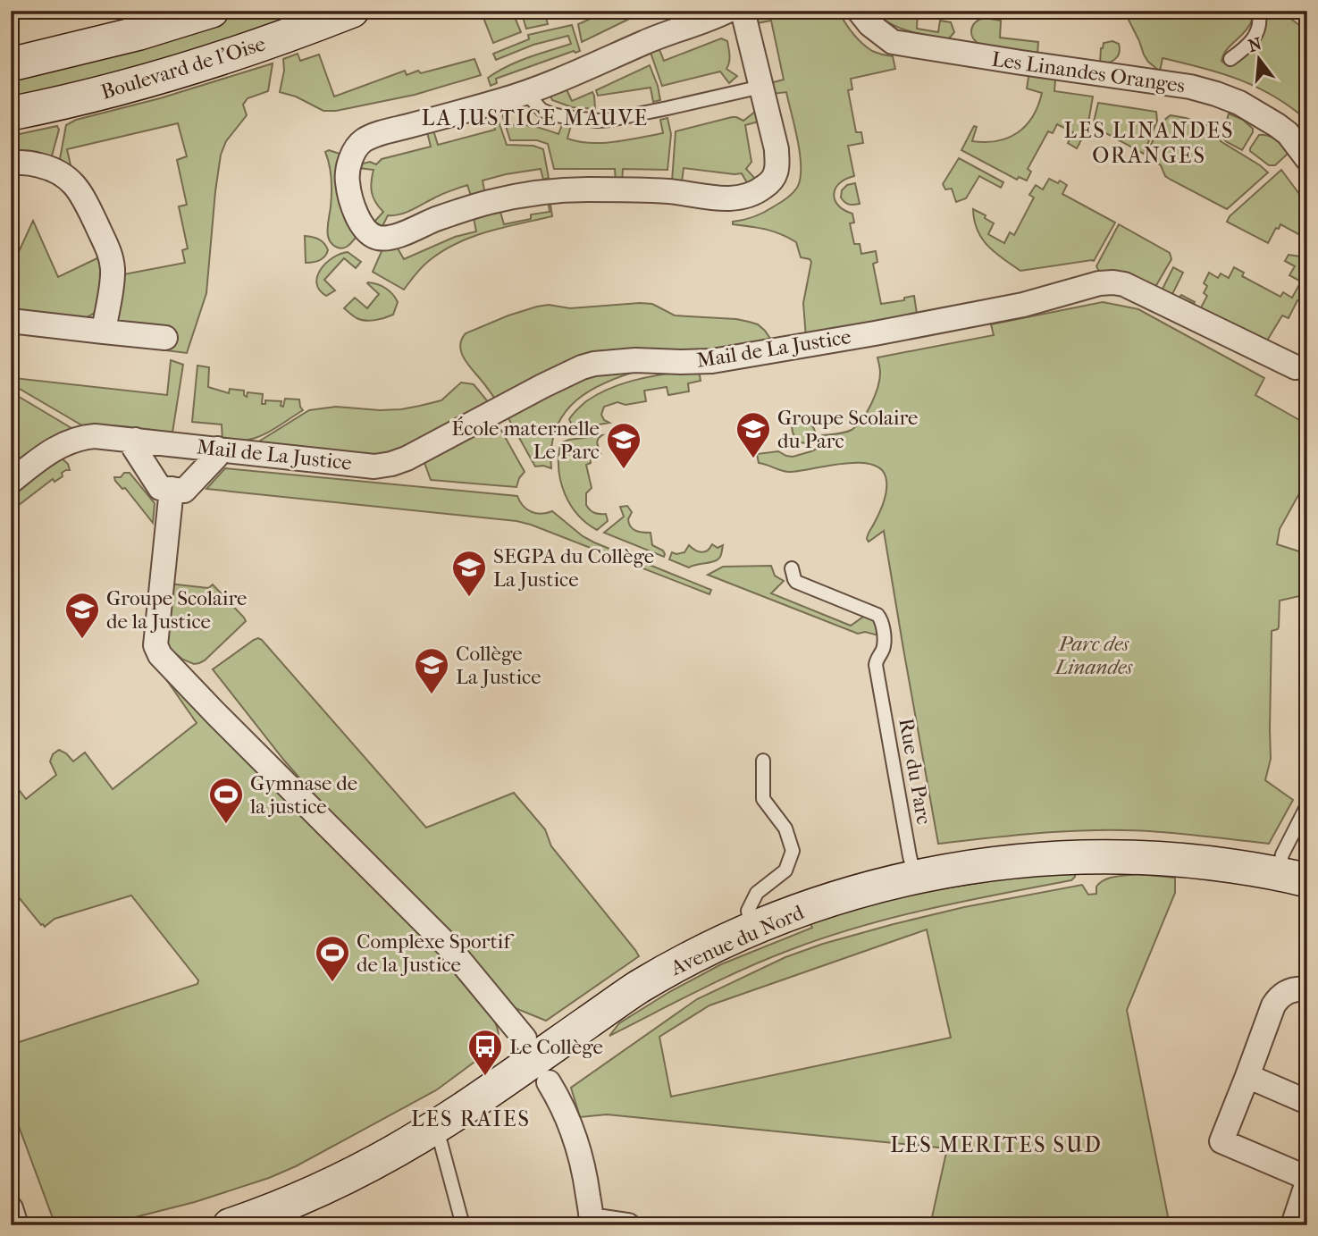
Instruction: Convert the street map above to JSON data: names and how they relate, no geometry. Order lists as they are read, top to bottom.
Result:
{
  "streets": {
    "street": [
      "Boulevard de l'Oise",
      "Les Linandes Oranges",
      "Mail de La Justice",
      "Avenue du Nord"
    ],
    "lane": ["Rue du Parc"]
  },
  "crossings": [
    ["Rue du Parc", "Avenue du Nord"]
  ],
  "districts": [
    "LA JUSTICE MAUVE",
    "LES LINANDES ORANGES",
    "LES RAIES",
    "LES MERITES SUD"
  ],
  "parks": ["Parc des Linandes"],
  "places": {
    "school or university": [
      "Groupe Scolaire du Parc",
      "École maternelle Le Parc",
      "SEGPA du Collège La Justice",
      "Groupe Scolaire de la Justice",
      "Collège La Justice"
    ],
    "sports": ["Gymnase de la justice", "Complexe Sportif de la Justice"],
    "bus stop": ["Le Collège"]
  },
  "north": "top"
}
